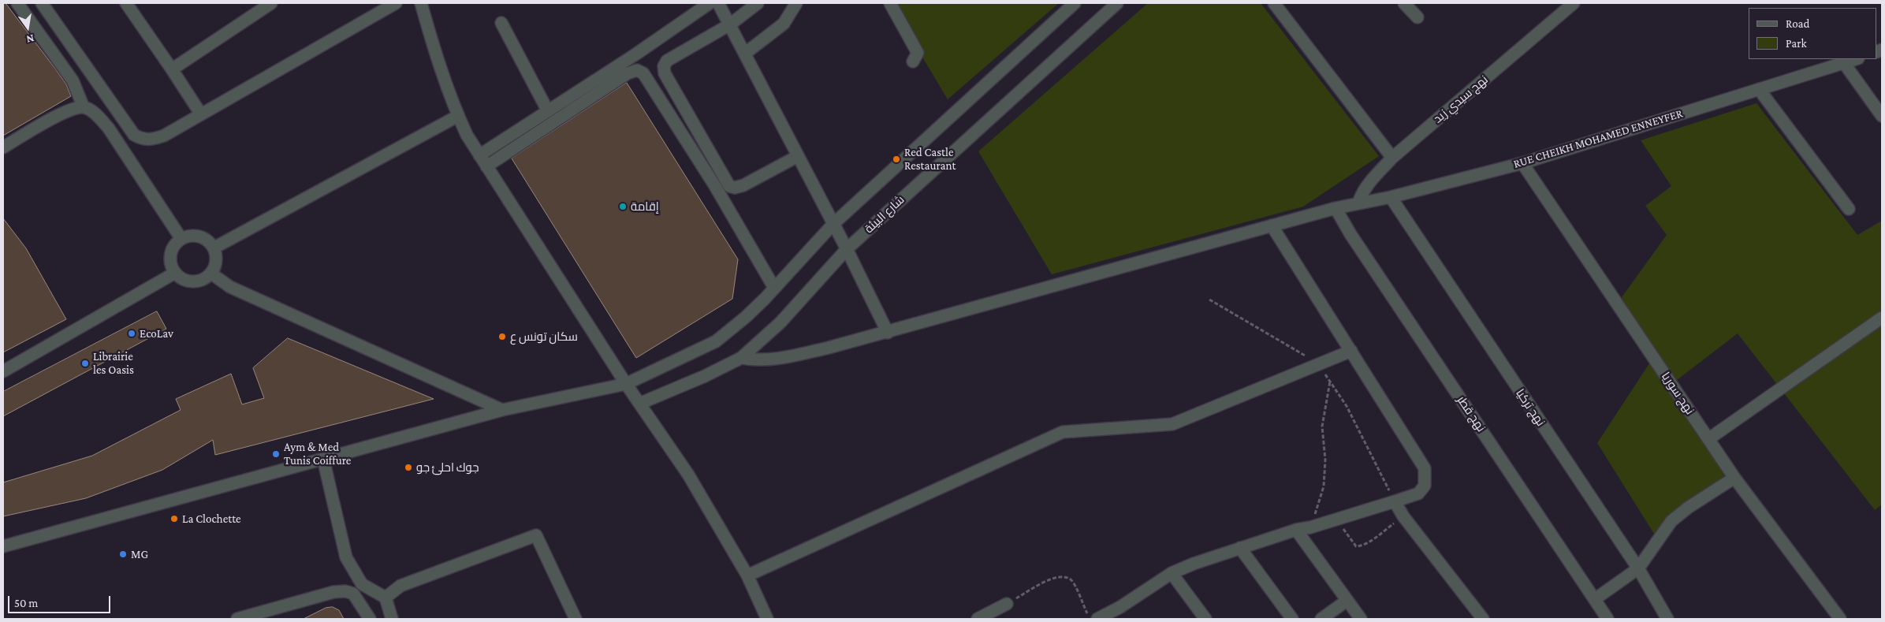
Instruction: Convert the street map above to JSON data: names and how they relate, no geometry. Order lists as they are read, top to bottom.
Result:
{
  "streets": {
    "street": [
      "نهج سيدي زيد",
      "RUE CHEIKH MOHAMED ENNEYFER",
      "شارع البيئة",
      "نهج سوريا",
      "نهج تركيا",
      "نهج قطر"
    ]
  },
  "crossings": [
    ["نهج سيدي زيد", "RUE CHEIKH MOHAMED ENNEYFER"],
    ["RUE CHEIKH MOHAMED ENNEYFER", "شارع البيئة"],
    ["RUE CHEIKH MOHAMED ENNEYFER", "نهج سوريا"],
    ["RUE CHEIKH MOHAMED ENNEYFER", "نهج تركيا"],
    ["RUE CHEIKH MOHAMED ENNEYFER", "نهج قطر"]
  ],
  "places": [
    "Red Castle Restaurant",
    "إقامة",
    "EcoLav",
    "سكان تونس ع",
    "Librairie les Oasis",
    "Aym & Med Tunis Coiffure",
    "جوك احلئ جو",
    "La Clochette",
    "MG"
  ],
  "legend": ["Road", "Park"],
  "scale_bar": "50 m",
  "north": "bottom"
}
